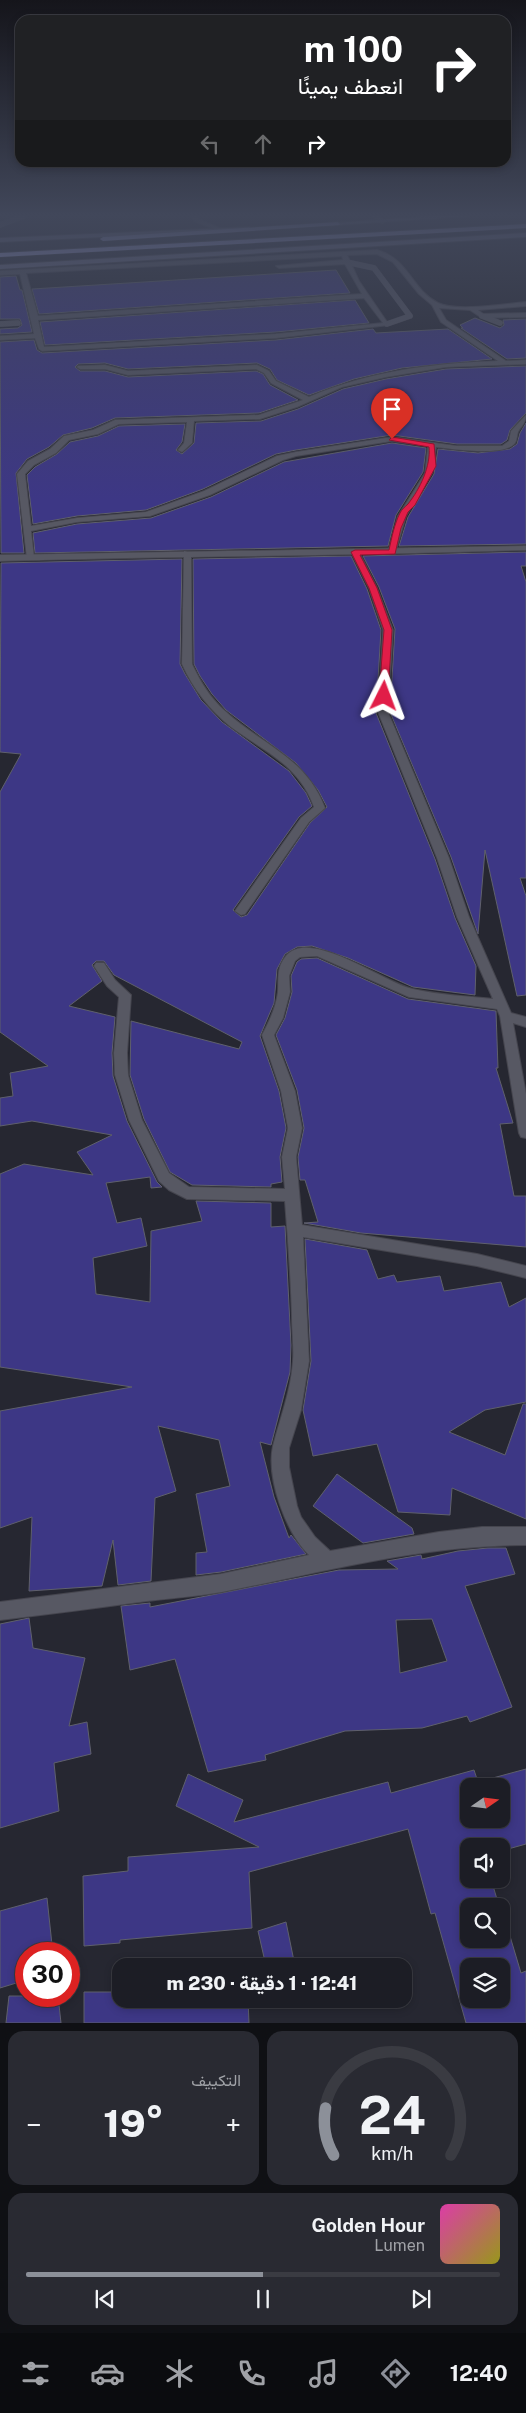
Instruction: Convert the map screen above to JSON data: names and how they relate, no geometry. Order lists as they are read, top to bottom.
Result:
{
  "north": "right",
  "page": {
    "turn": ["100 m", "انعطف يمينًا"],
    "limit": "30",
    "trip": "12:41 · 1 دقيقة · 230 m",
    "tile": "التكييف",
    "heat": ["−", "19°", "+"],
    "song": ["Golden Hour", "Lumen"],
    "tabs": "12:40",
    "gauge": ["24", "km/h"]
  }
}
